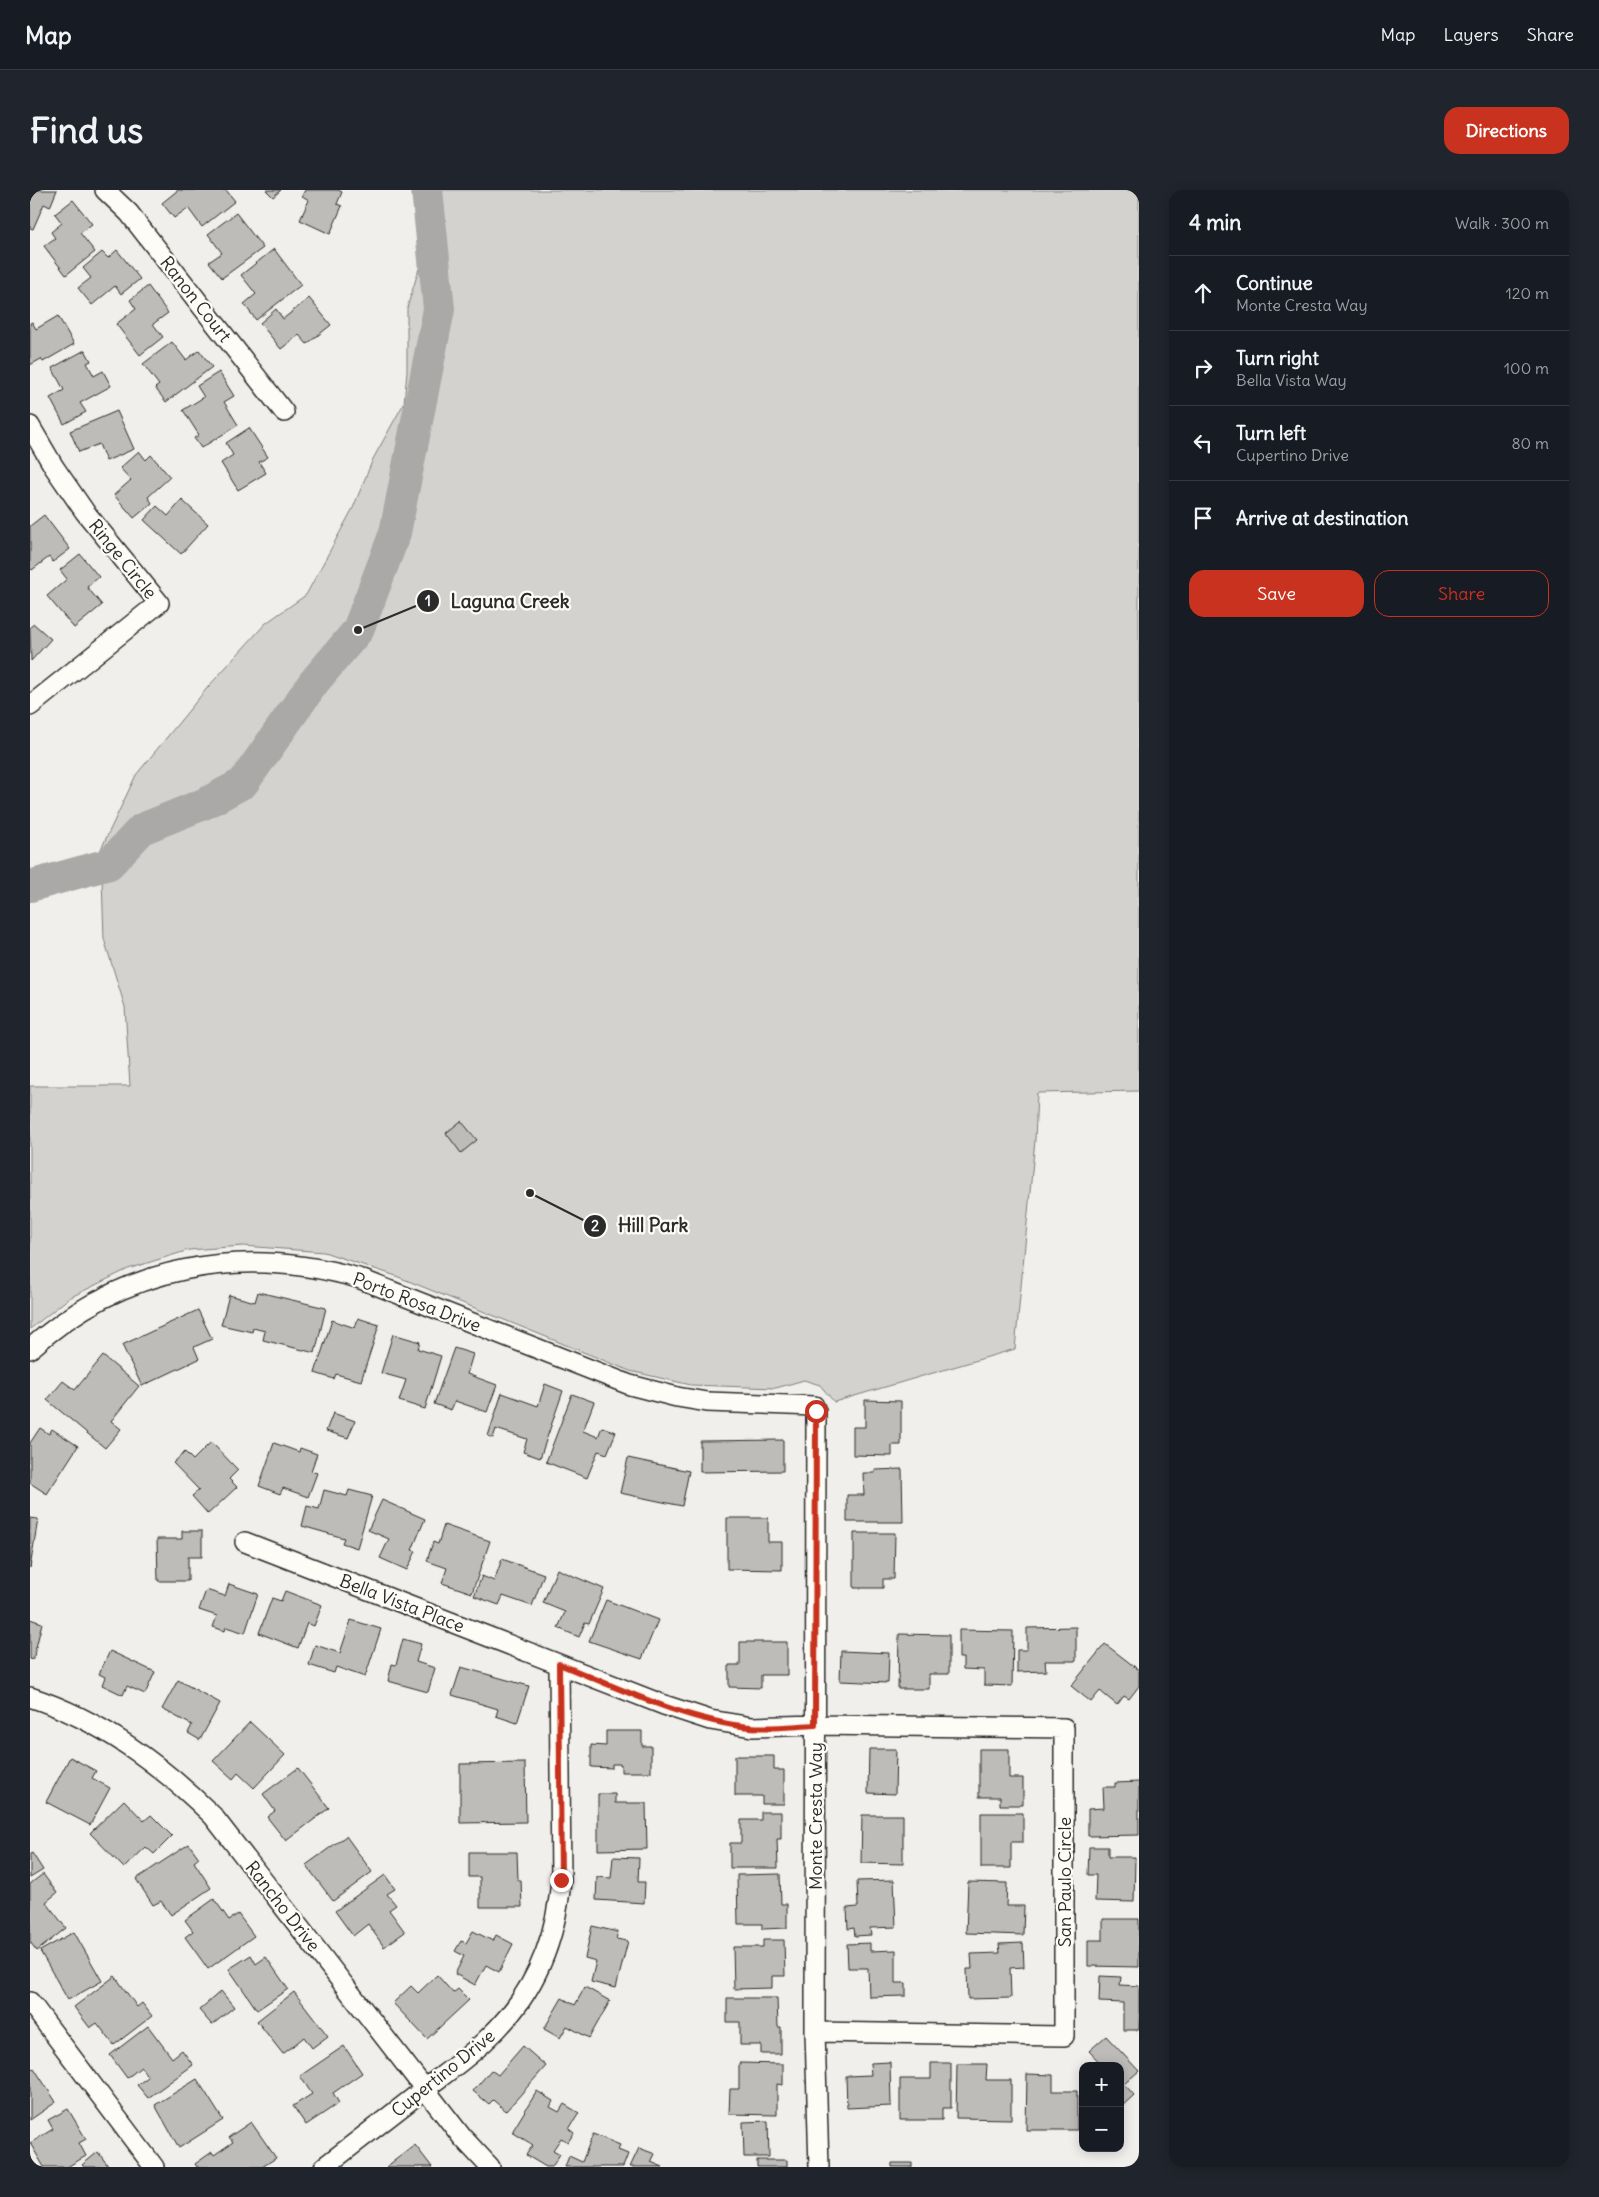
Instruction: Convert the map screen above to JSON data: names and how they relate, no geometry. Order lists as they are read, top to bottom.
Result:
{
  "streets": {
    "street": [
      "Ranon Court",
      "Ringe Circle",
      "Porto Rosa Drive",
      "Bella Vista Place",
      "Monte Cresta Way",
      "San Paulo Circle",
      "Rancho Drive",
      "Cupertino Drive"
    ]
  },
  "crossings": [
    ["Porto Rosa Drive", "Monte Cresta Way"],
    ["Bella Vista Place", "Monte Cresta Way"],
    ["Bella Vista Place", "San Paulo Circle"],
    ["Bella Vista Place", "Cupertino Drive"],
    ["Monte Cresta Way", "San Paulo Circle"],
    ["Rancho Drive", "Cupertino Drive"]
  ],
  "places": ["Laguna Creek", "Hill Park"],
  "page": {
    "header": "Map",
    "nav": ["Map", "Layers", "Share"],
    "buttons": [
      "Directions",
      ["Save", "Share"]
    ],
    "title": "Find us",
    "heading": ["4 min", "Walk · 300 m"],
    "list": [
      ["Continue", "Monte Cresta Way", "120 m"],
      ["Turn right", "Bella Vista Way", "100 m"],
      ["Turn left", "Cupertino Drive", "80 m"],
      "Arrive at destination"
    ],
    "map_buttons": ["+", "−"]
  }
}
